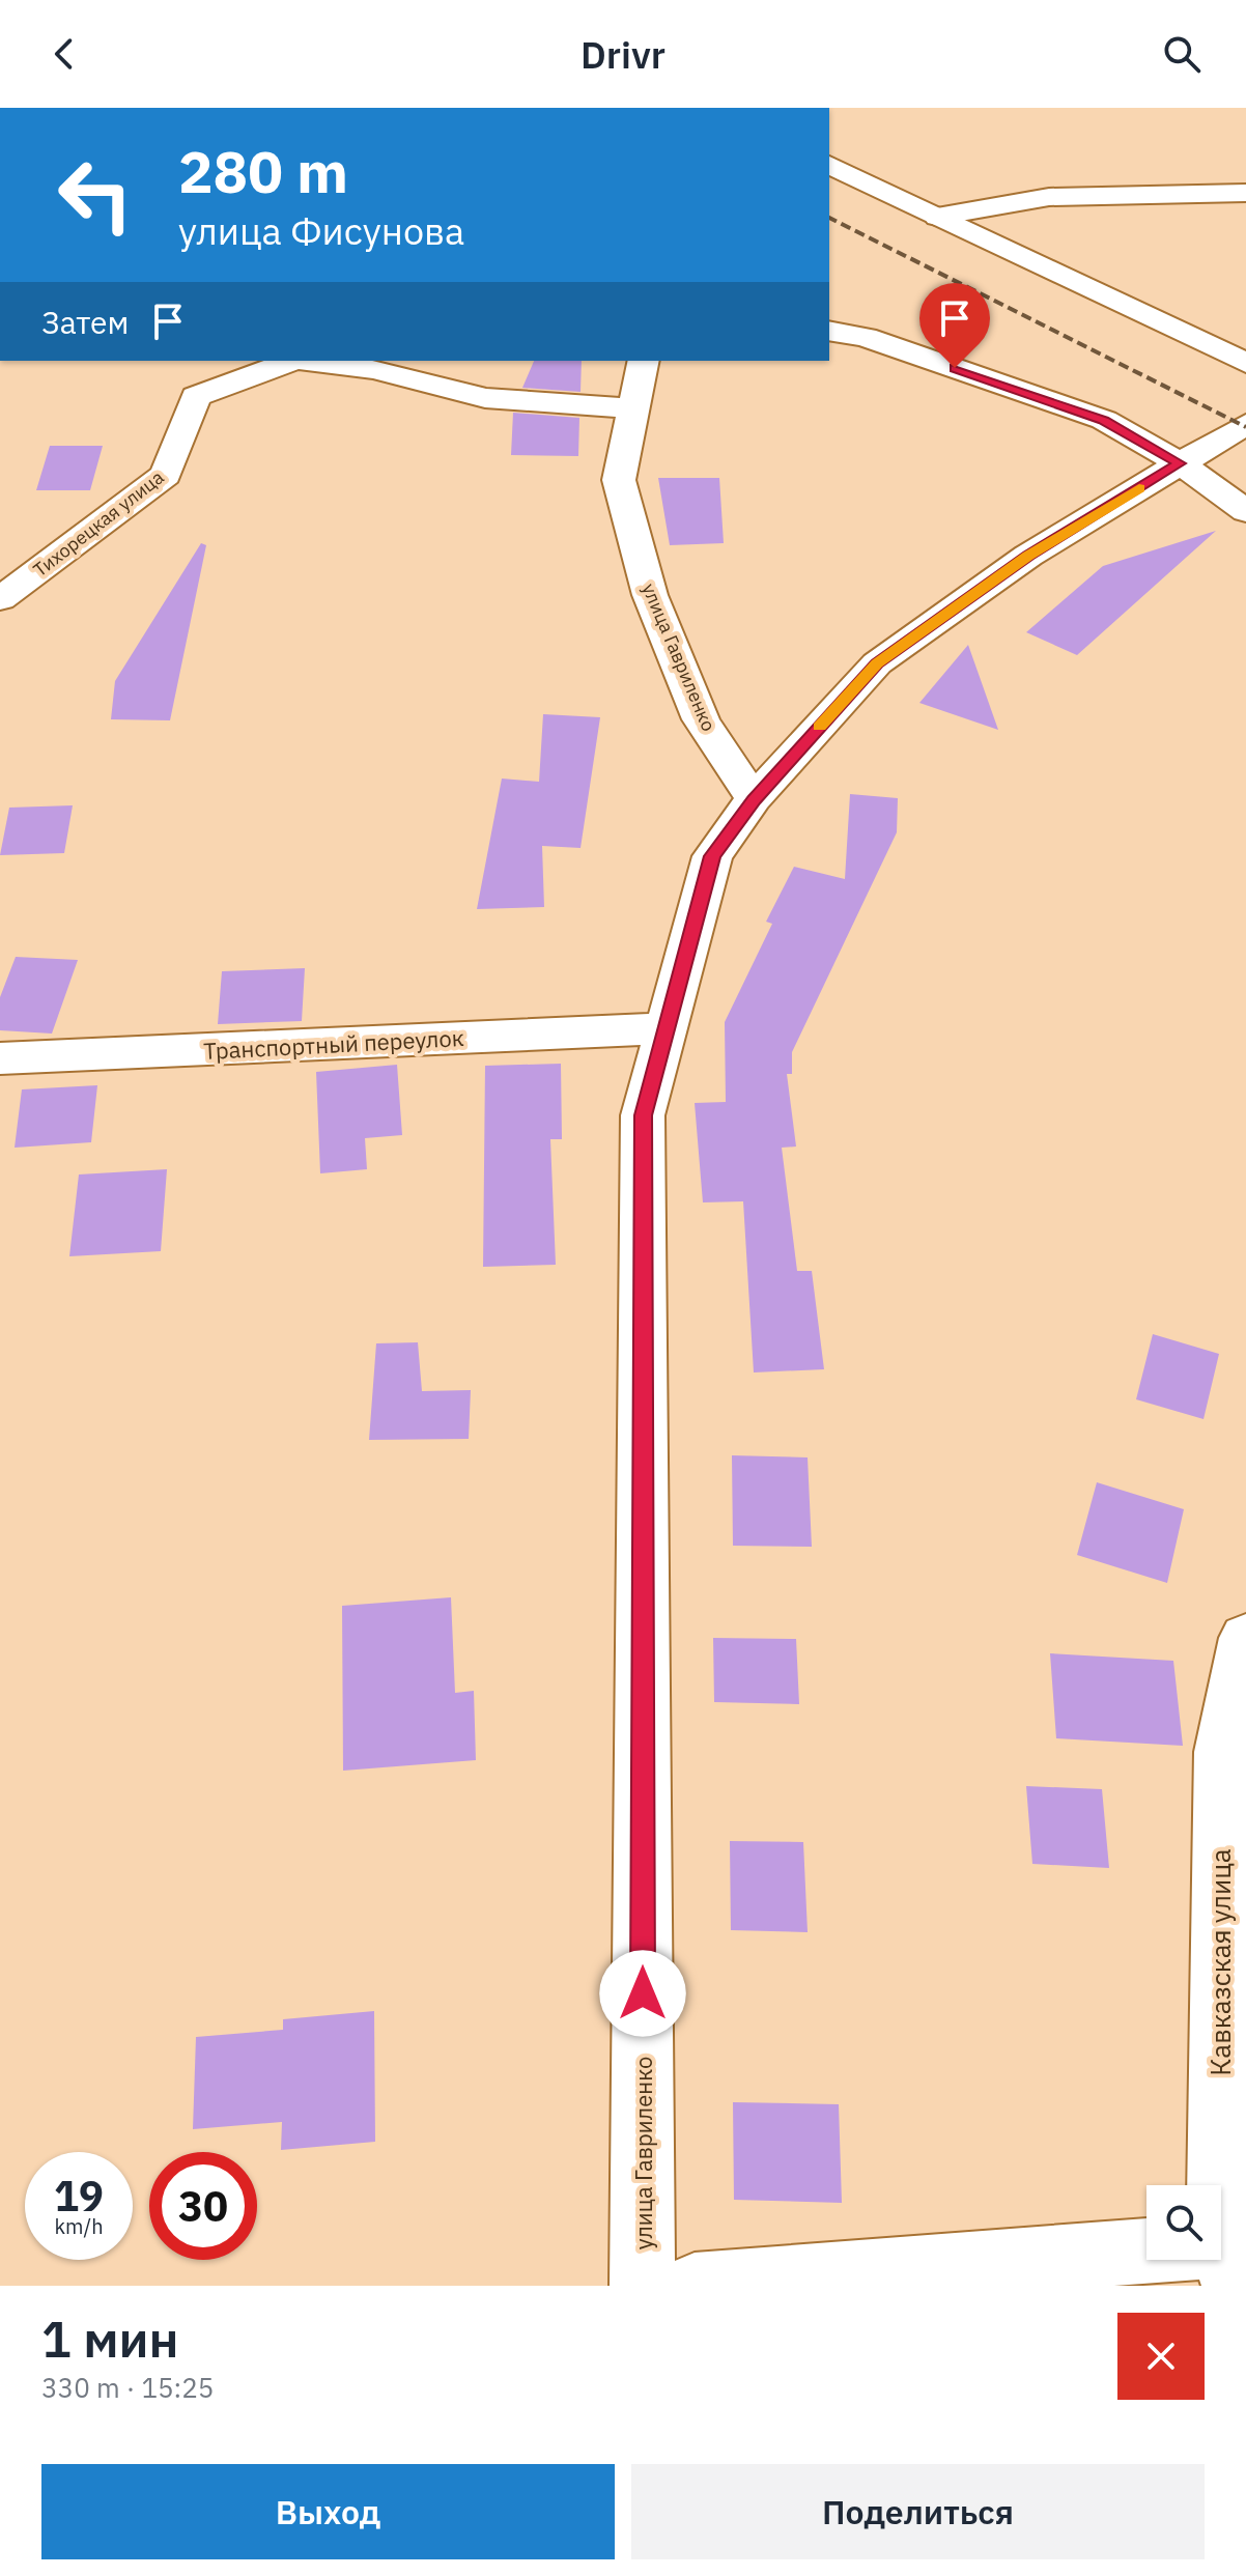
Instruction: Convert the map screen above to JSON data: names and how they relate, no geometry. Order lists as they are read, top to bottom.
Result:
{
  "streets": {
    "street": [
      "Тихорецкая улица",
      "улица Гавриленко",
      "Транспортный переулок",
      "Кавказская улица"
    ]
  },
  "crossings": [
    ["Тихорецкая улица", "улица Гавриленко"],
    ["улица Гавриленко", "Транспортный переулок"]
  ],
  "page": {
    "header": "Drivr",
    "turn": ["280 m", "улица Фисунова"],
    "then": "Затем",
    "speed": "19 km/h",
    "limit": "30",
    "heading": ["1 мин", "330 m · 15:25"],
    "buttons": ["Выход", "Поделиться"]
  }
}
